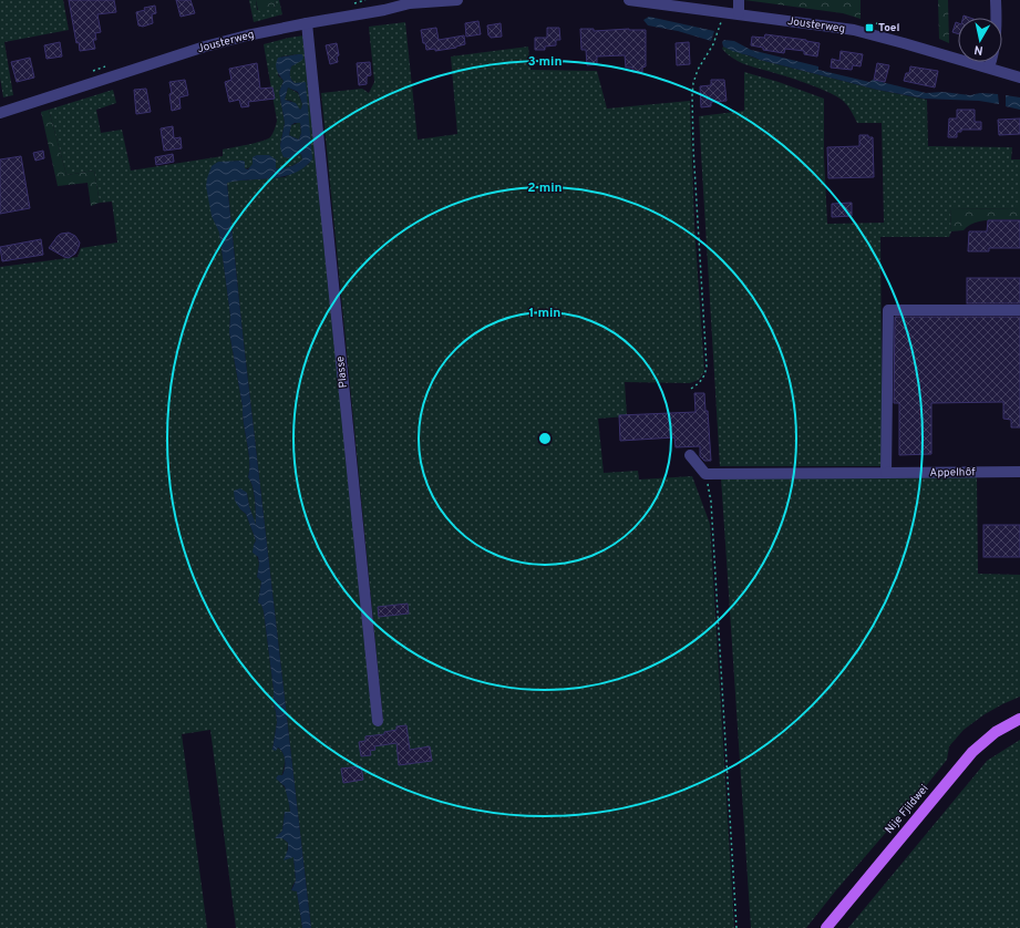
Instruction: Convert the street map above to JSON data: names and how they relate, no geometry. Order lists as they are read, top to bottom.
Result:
{
  "streets": {
    "main road": ["Nije Fjildwei"],
    "street": ["Jousterweg", "Plasse", "Appelhôf"]
  },
  "crossings": [
    ["Jousterweg", "Plasse"]
  ],
  "places": {
    "transit": ["Toel"]
  },
  "north": "bottom",
  "rings": ["3 min", "2 min", "1 min"]
}
